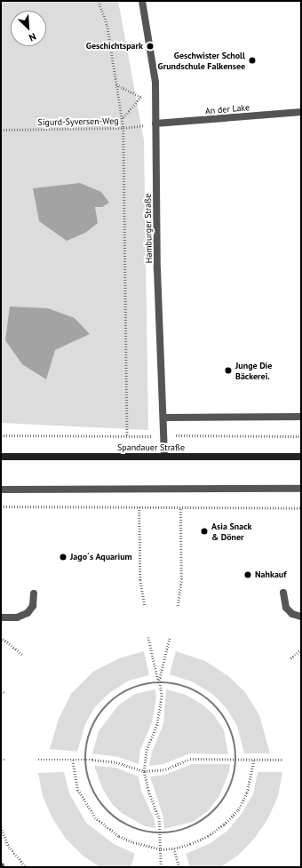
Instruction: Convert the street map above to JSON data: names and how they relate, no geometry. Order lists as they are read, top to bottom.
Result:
{
  "streets": {
    "main road": ["Spandauer Straße"],
    "street": ["An der Lake", "Hamburger Straße"],
    "path": ["Sigurd-Syversen-Weg"]
  },
  "crossings": [
    ["An der Lake", "Sigurd-Syversen-Weg"],
    ["An der Lake", "Hamburger Straße"],
    ["Sigurd-Syversen-Weg", "Hamburger Straße"],
    ["Hamburger Straße", "Spandauer Straße"]
  ],
  "places": [
    "Geschichtspark",
    "Geschwister Scholl Grundschule Falkensee",
    "Junge Die Bäckerei.",
    "Asia Snack & Döner",
    "Jago´s Aquarium",
    "Nahkauf"
  ],
  "north": "bottom right"
}
